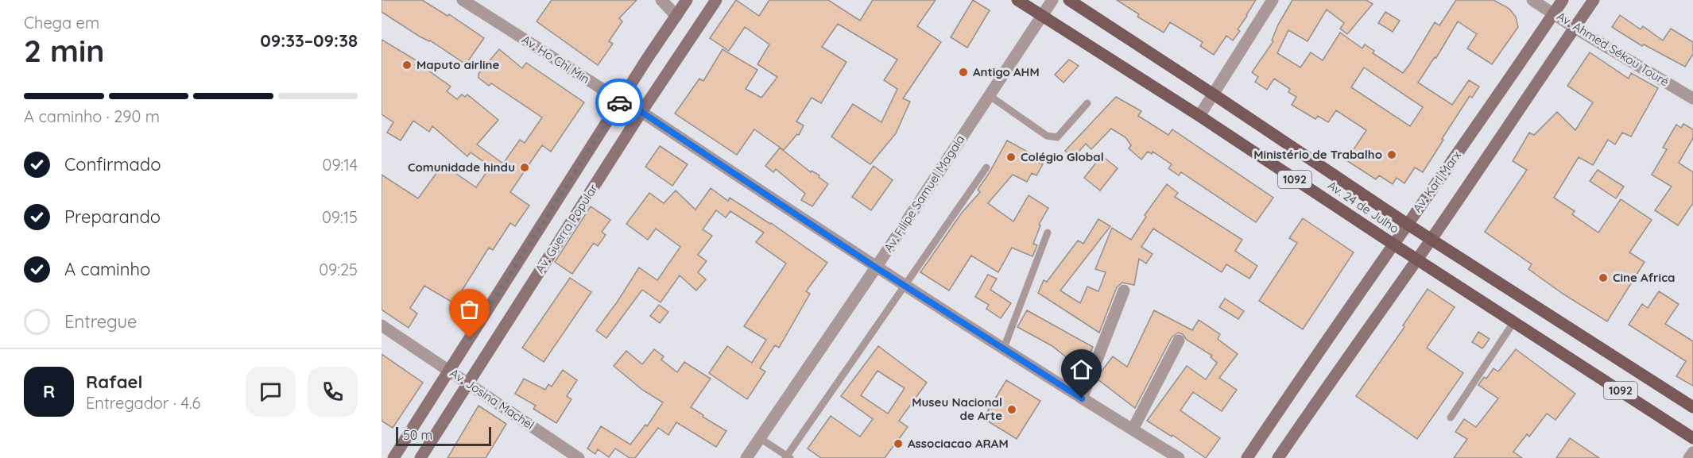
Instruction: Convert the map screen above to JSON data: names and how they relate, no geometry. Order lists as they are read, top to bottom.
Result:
{
  "streets": {
    "main road": ["1092", "Av. 24 de Julho"],
    "street": [
      "Av. Ahmed Sékou Touré",
      "Av. Ho Chi Min",
      "Av. Karl Marx",
      "Av. Filipe Samuel Magaia",
      "Av. Guerra Popular",
      "Av. Josina Machel"
    ]
  },
  "crossings": [
    ["Av. Ahmed Sékou Touré", "Av. Karl Marx"],
    ["Av. Ho Chi Min", "Av. Filipe Samuel Magaia"],
    ["Av. Ho Chi Min", "Av. Guerra Popular"],
    ["Av. Karl Marx", "Av. 24 de Julho"],
    ["Av. Filipe Samuel Magaia", "Av. 24 de Julho"],
    ["Av. Guerra Popular", "Av. Josina Machel"]
  ],
  "places": [
    "Maputo airline",
    "Antigo AHM",
    "Ministério de Trabalho",
    "Colégio Global",
    "Comunidade hindu",
    "Cine Africa",
    "Museu Nacional de Arte",
    "Associacao ARAM"
  ],
  "scale_bar": "50 m",
  "page": {
    "heading": ["2 min", "Chega em", "09:33–09:38"],
    "panel": ["Rafael", "Entregador · 4.6"],
    "bar": "A caminho · 290 m",
    "list": [
      ["Confirmado", "09:14"],
      ["Preparando", "09:15"],
      ["A caminho", "09:25"],
      "Entregue"
    ],
    "round": "R",
    "scale": "50 m"
  }
}
